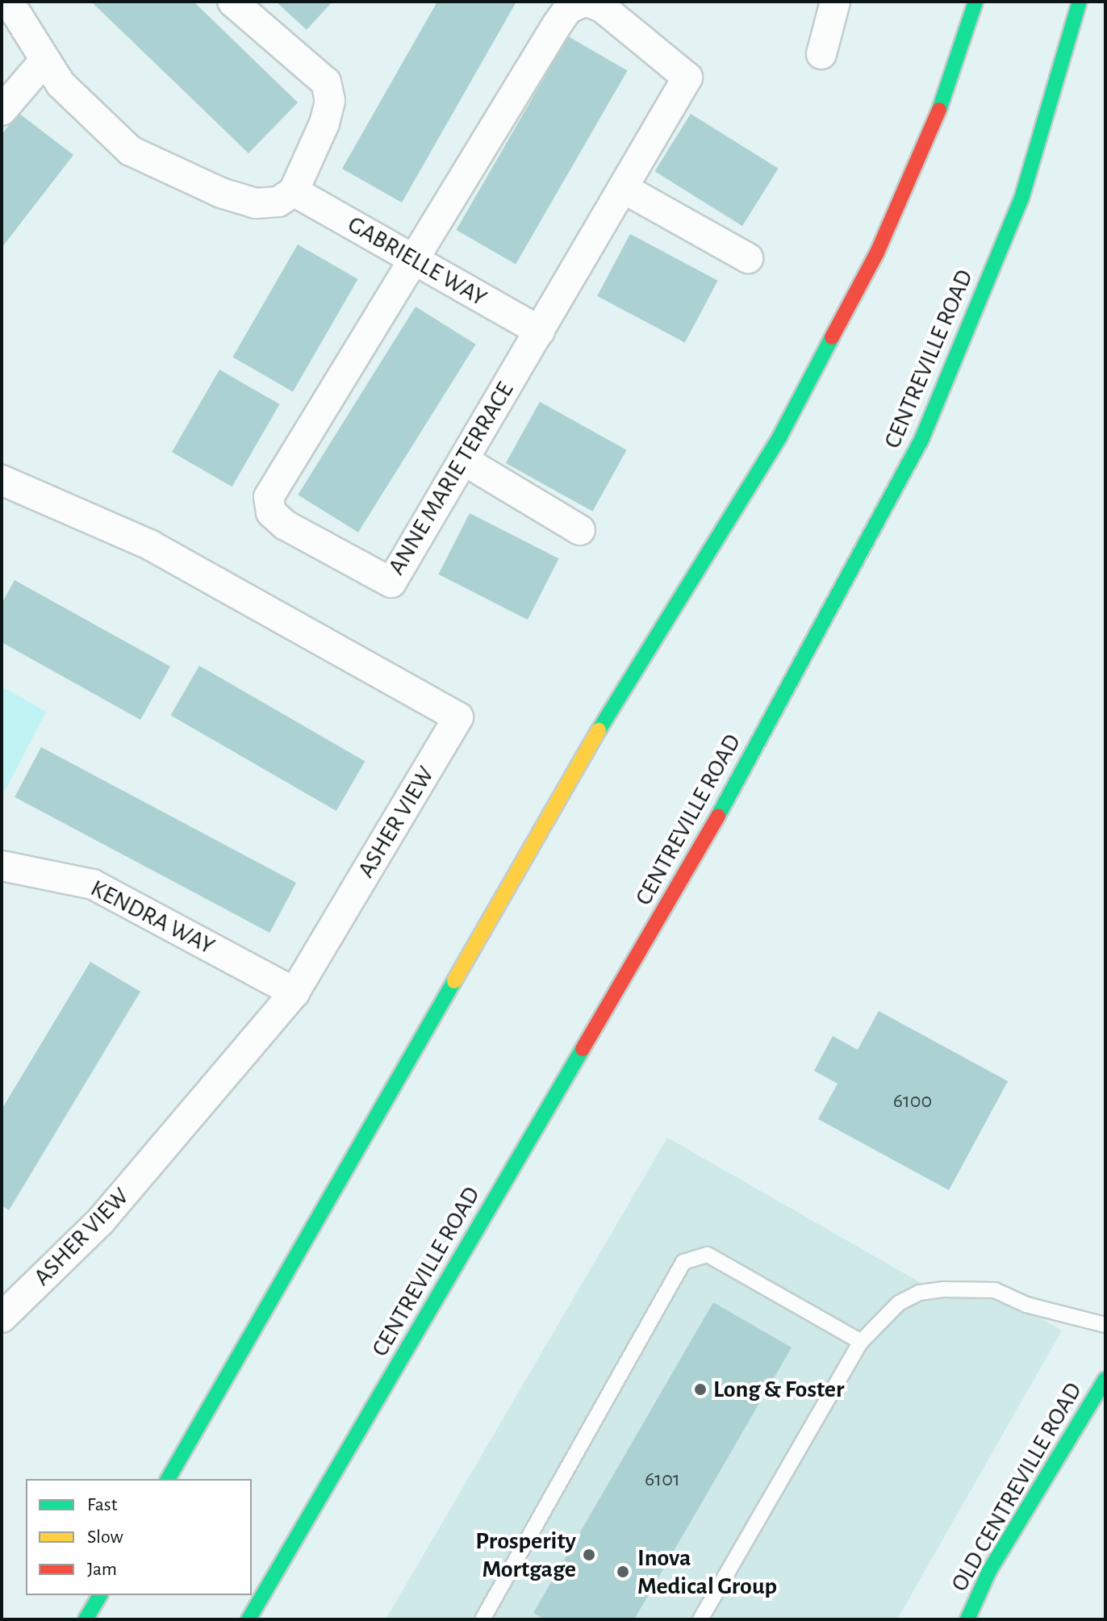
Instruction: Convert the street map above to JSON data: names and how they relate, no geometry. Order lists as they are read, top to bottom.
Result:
{
  "streets": {
    "main road": ["CENTREVILLE ROAD", "OLD CENTREVILLE ROAD"],
    "street": [
      "GABRIELLE WAY",
      "ANNE MARIE TERRACE",
      "ASHER VIEW",
      "KENDRA WAY"
    ]
  },
  "crossings": [
    ["GABRIELLE WAY", "ANNE MARIE TERRACE"],
    ["ASHER VIEW", "KENDRA WAY"]
  ],
  "places": ["Long & Foster", "Prosperity Mortgage", "Inova Medical Group"],
  "house_numbers": ["6100", "6101"],
  "legend": ["Fast", "Slow", "Jam"]
}
